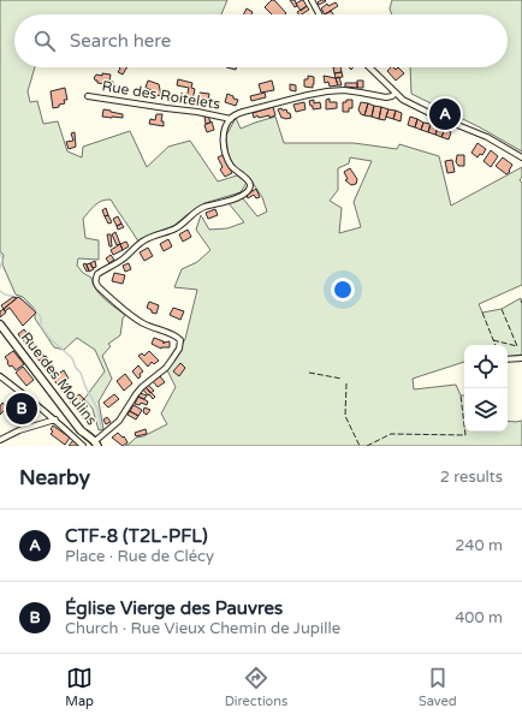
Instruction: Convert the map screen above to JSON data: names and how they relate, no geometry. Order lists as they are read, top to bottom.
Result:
{
  "streets": {
    "street": ["Rue des Roitelets", "Rue des Moulins"]
  },
  "page": {
    "search": "Search here",
    "pins": ["A", "B"],
    "heading": ["Nearby", "2 results"],
    "list": [
      {
        "mark": "A",
        "name": "CTF-8 (T2L-PFL)",
        "note": "Place · Rue de Clécy",
        "value": "240 m"
      },
      {
        "mark": "B",
        "name": "Église Vierge des Pauvres",
        "note": "Church · Rue Vieux Chemin de Jupille",
        "value": "400 m"
      }
    ],
    "nav": ["Map", "Directions", "Saved"]
  }
}
